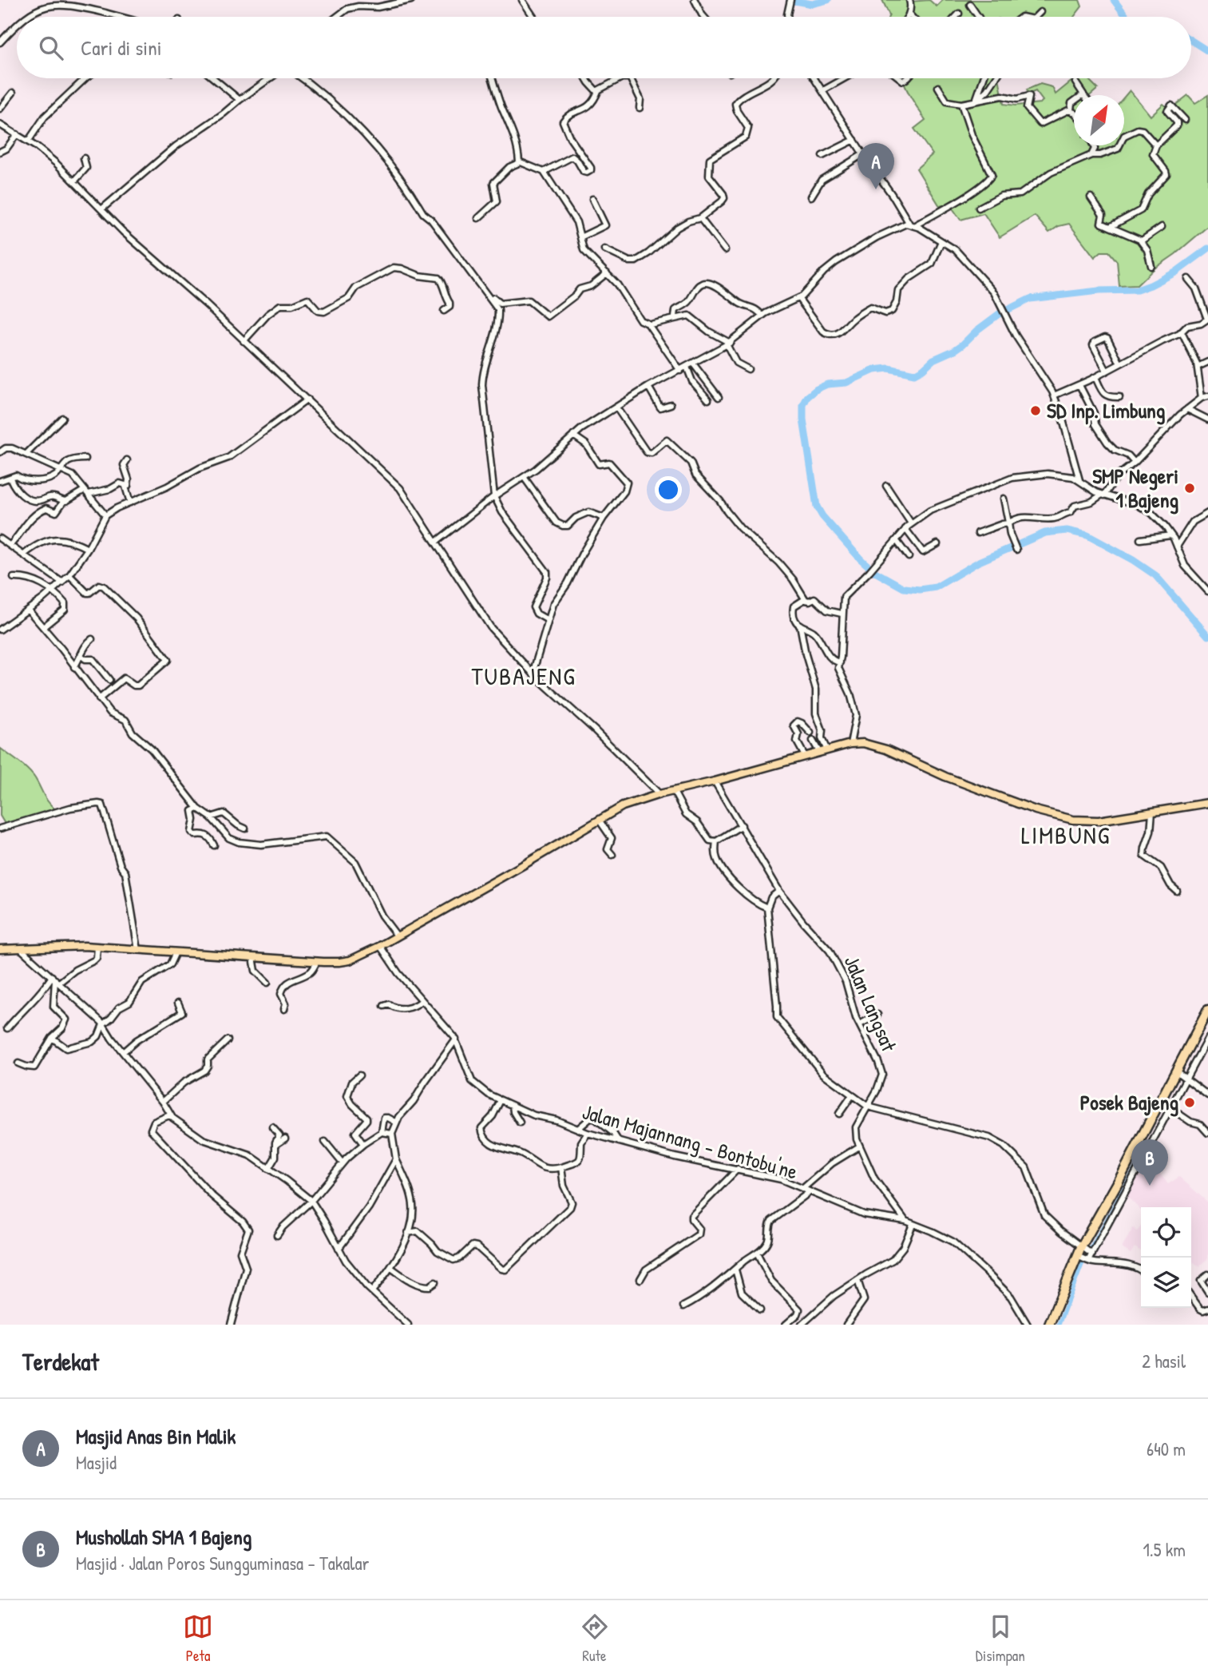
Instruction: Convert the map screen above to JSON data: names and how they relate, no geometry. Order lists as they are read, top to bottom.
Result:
{
  "streets": {
    "street": ["Jalan Langsat", "Jalan Majannang - Bontobu'ne"]
  },
  "crossings": [
    ["Jalan Langsat", "Jalan Majannang - Bontobu'ne"]
  ],
  "districts": ["TUBAJENG", "LIMBUNG"],
  "places": ["SD Inp. Limbung", "SMP Negeri 1 Bajeng", "Posek Bajeng"],
  "north": "top right",
  "page": {
    "search": "Cari di sini",
    "pins": ["A", "B"],
    "heading": ["Terdekat", "2 hasil"],
    "list": [
      {
        "mark": "A",
        "name": "Masjid Anas Bin Malik",
        "note": "Masjid",
        "value": "640 m"
      },
      {
        "mark": "B",
        "name": "Mushollah SMA 1 Bajeng",
        "note": "Masjid · Jalan Poros Sungguminasa - Takalar",
        "value": "1.5 km"
      }
    ],
    "nav": ["Peta", "Rute", "Disimpan"]
  }
}
